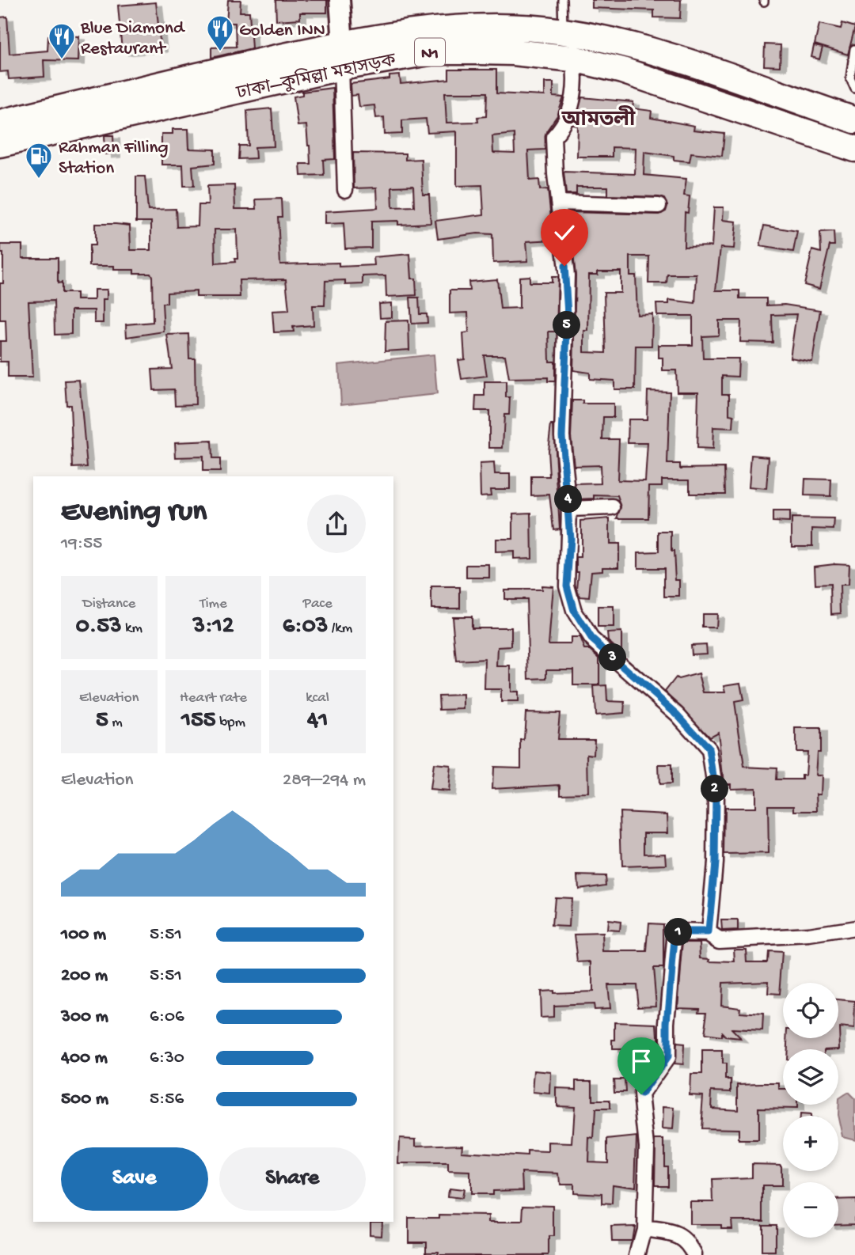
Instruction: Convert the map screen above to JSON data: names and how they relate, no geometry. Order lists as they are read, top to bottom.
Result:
{
  "streets": {
    "highway": ["N1", "ঢাকা–কুমিল্লা মহাসড়ক"]
  },
  "districts": ["আমতলী"],
  "places": {
    "restaurant": ["Golden INN", "Blue Diamond Restaurant"],
    "fuel station": ["Rahman Filling Station"]
  },
  "page": {
    "pins": [
      "5",
      "4",
      "3",
      "2",
      "1"
    ],
    "heading": ["Evening run", "19:55"],
    "stats": [
      ["Distance", "0.53 km"],
      ["Time", "3:12"],
      ["Pace", "6:03 /km"],
      ["Elevation", "5 m"],
      ["Heart rate", "155 bpm"],
      ["kcal", "41"]
    ],
    "chart": ["Elevation", "289–294 m"],
    "list": [
      {
        "name": "100 m",
        "note": "5:51"
      },
      {
        "name": "200 m",
        "note": "5:51"
      },
      {
        "name": "300 m",
        "note": "6:06"
      },
      {
        "name": "400 m",
        "note": "6:30"
      },
      {
        "name": "500 m",
        "note": "5:56"
      }
    ],
    "map_buttons": ["+", "−"],
    "buttons": ["Save", "Share"]
  }
}
